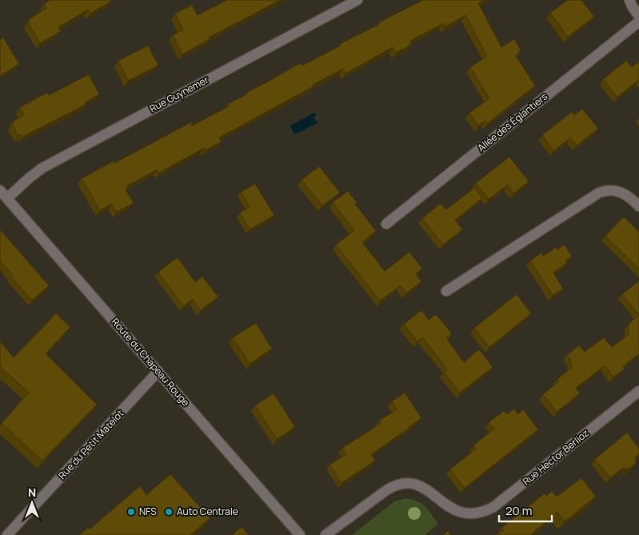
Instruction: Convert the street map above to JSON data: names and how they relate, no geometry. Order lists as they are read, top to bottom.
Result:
{
  "streets": {
    "street": [
      "Rue Guynemer",
      "Allée des Églantiers",
      "Route du Chapeau Rouge",
      "Rue du Petit Matelot",
      "Rue Hector Berlioz"
    ]
  },
  "crossings": [
    ["Rue Guynemer", "Route du Chapeau Rouge"],
    ["Route du Chapeau Rouge", "Rue du Petit Matelot"]
  ],
  "places": ["NFS", "Auto Centrale"],
  "scale_bar": "20 m",
  "north": "top"
}
